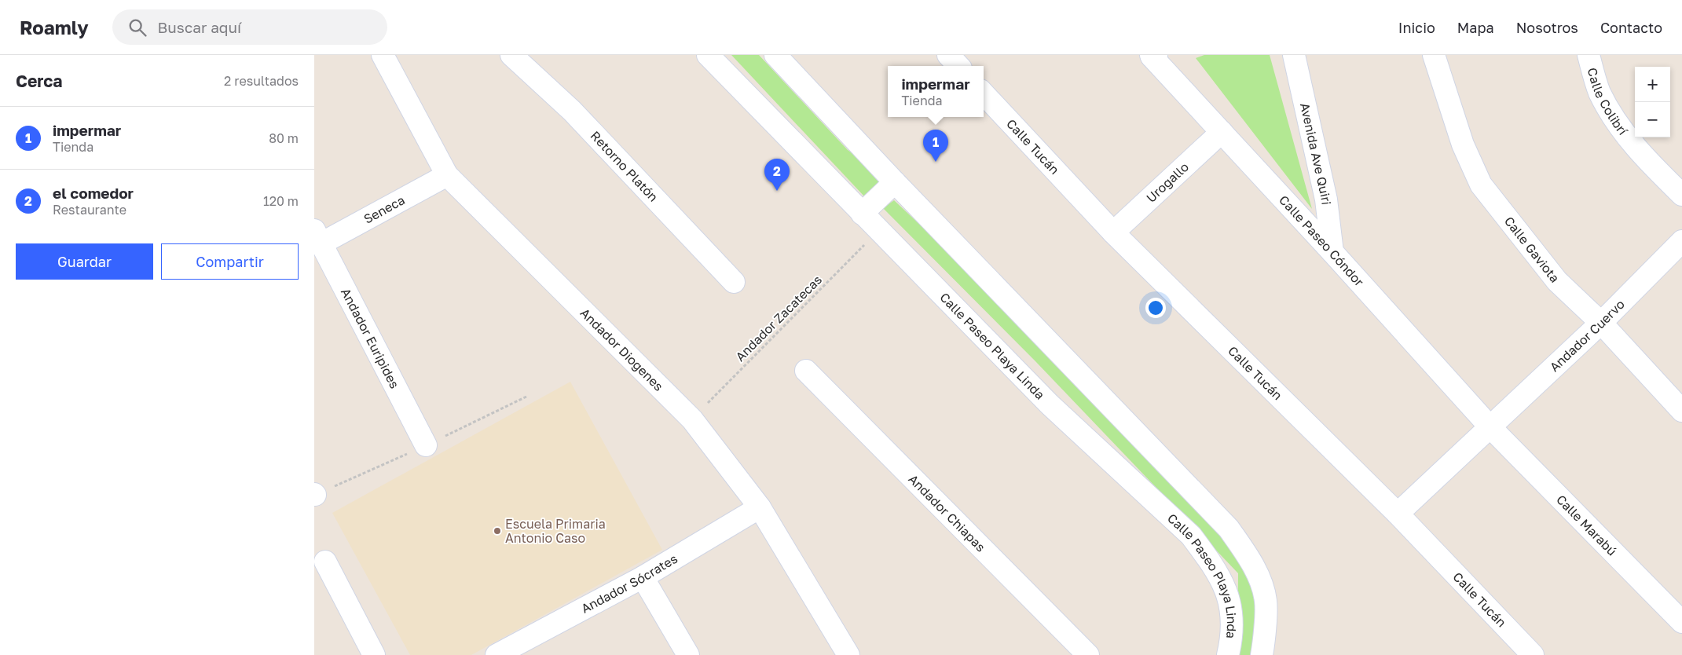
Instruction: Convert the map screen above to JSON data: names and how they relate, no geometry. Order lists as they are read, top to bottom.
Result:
{
  "streets": {
    "street": [
      "Calle Colibrí",
      "Calle Tucán",
      "Avenida Ave Quiri",
      "Retorno Platón",
      "Urogallo",
      "Seneca",
      "Calle Paseo Cóndor",
      "Calle Gaviota",
      "Andador Cuervo",
      "Andador Euripides",
      "Calle Paseo Playa Linda",
      "Andador Diogenes",
      "Andador Chiapas",
      "Calle Marabú",
      "Andador Sócrates"
    ],
    "path": ["Andador Zacatecas"]
  },
  "crossings": [
    ["Calle Tucán", "Urogallo"],
    ["Calle Tucán", "Andador Cuervo"],
    ["Avenida Ave Quiri", "Calle Paseo Cóndor"],
    ["Urogallo", "Calle Paseo Cóndor"],
    ["Seneca", "Andador Euripides"],
    ["Seneca", "Andador Diogenes"],
    ["Calle Paseo Cóndor", "Andador Cuervo"],
    ["Calle Paseo Cóndor", "Calle Marabú"],
    ["Calle Gaviota", "Andador Cuervo"],
    ["Andador Zacatecas", "Calle Paseo Playa Linda"],
    ["Andador Zacatecas", "Andador Diogenes"],
    ["Andador Cuervo", "Calle Marabú"],
    ["Andador Diogenes", "Andador Sócrates"]
  ],
  "places": ["Escuela Primaria Antonio Caso"],
  "page": {
    "header": "Roamly",
    "search": "Buscar aquí",
    "nav": [
      "Inicio",
      "Mapa",
      "Nosotros",
      "Contacto"
    ],
    "heading": ["Cerca", "2 resultados"],
    "popup": ["impermar", "Tienda"],
    "map_buttons": ["+", "−"],
    "list": [
      {
        "mark": "1",
        "name": "impermar",
        "note": "Tienda",
        "value": "80 m"
      },
      {
        "mark": "2",
        "name": "el comedor",
        "note": "Restaurante",
        "value": "120 m"
      }
    ],
    "pins": ["1", "2"],
    "buttons": ["Guardar", "Compartir"]
  }
}
